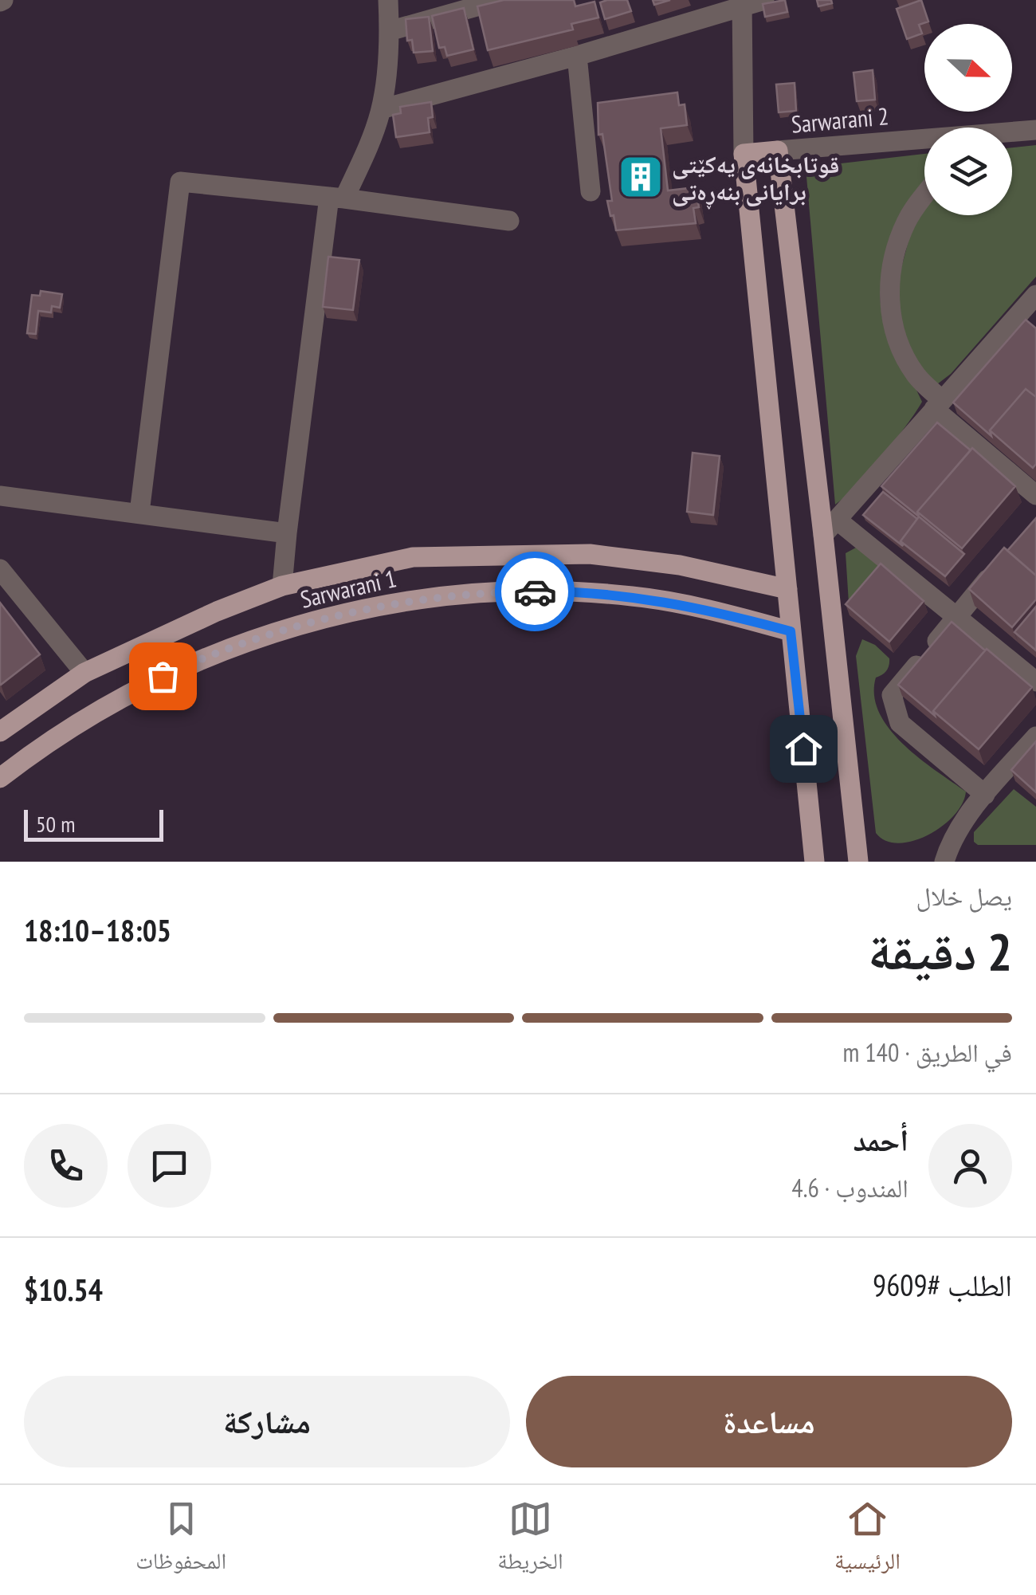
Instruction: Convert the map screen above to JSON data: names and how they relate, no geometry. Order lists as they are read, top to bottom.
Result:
{
  "streets": {
    "main road": ["Sarwarani 2", "Sarwarani 1"]
  },
  "places": {
    "building": ["قوتابخانەی یەکێتی برایانی بنەڕەتی"]
  },
  "scale_bar": "50 m",
  "north": "right",
  "page": {
    "scale": "50 m",
    "heading": ["2 دقيقة", "يصل خلال", "18:05–18:10"],
    "panel": [
      "أحمد",
      "المندوب · 4.6",
      "الطلب #9609",
      "$10.54"
    ],
    "bar": "في الطريق · 140 m",
    "buttons": ["مساعدة", "مشاركة"],
    "tabs": ["الرئيسية", "الخريطة", "المحفوظات"]
  }
}
